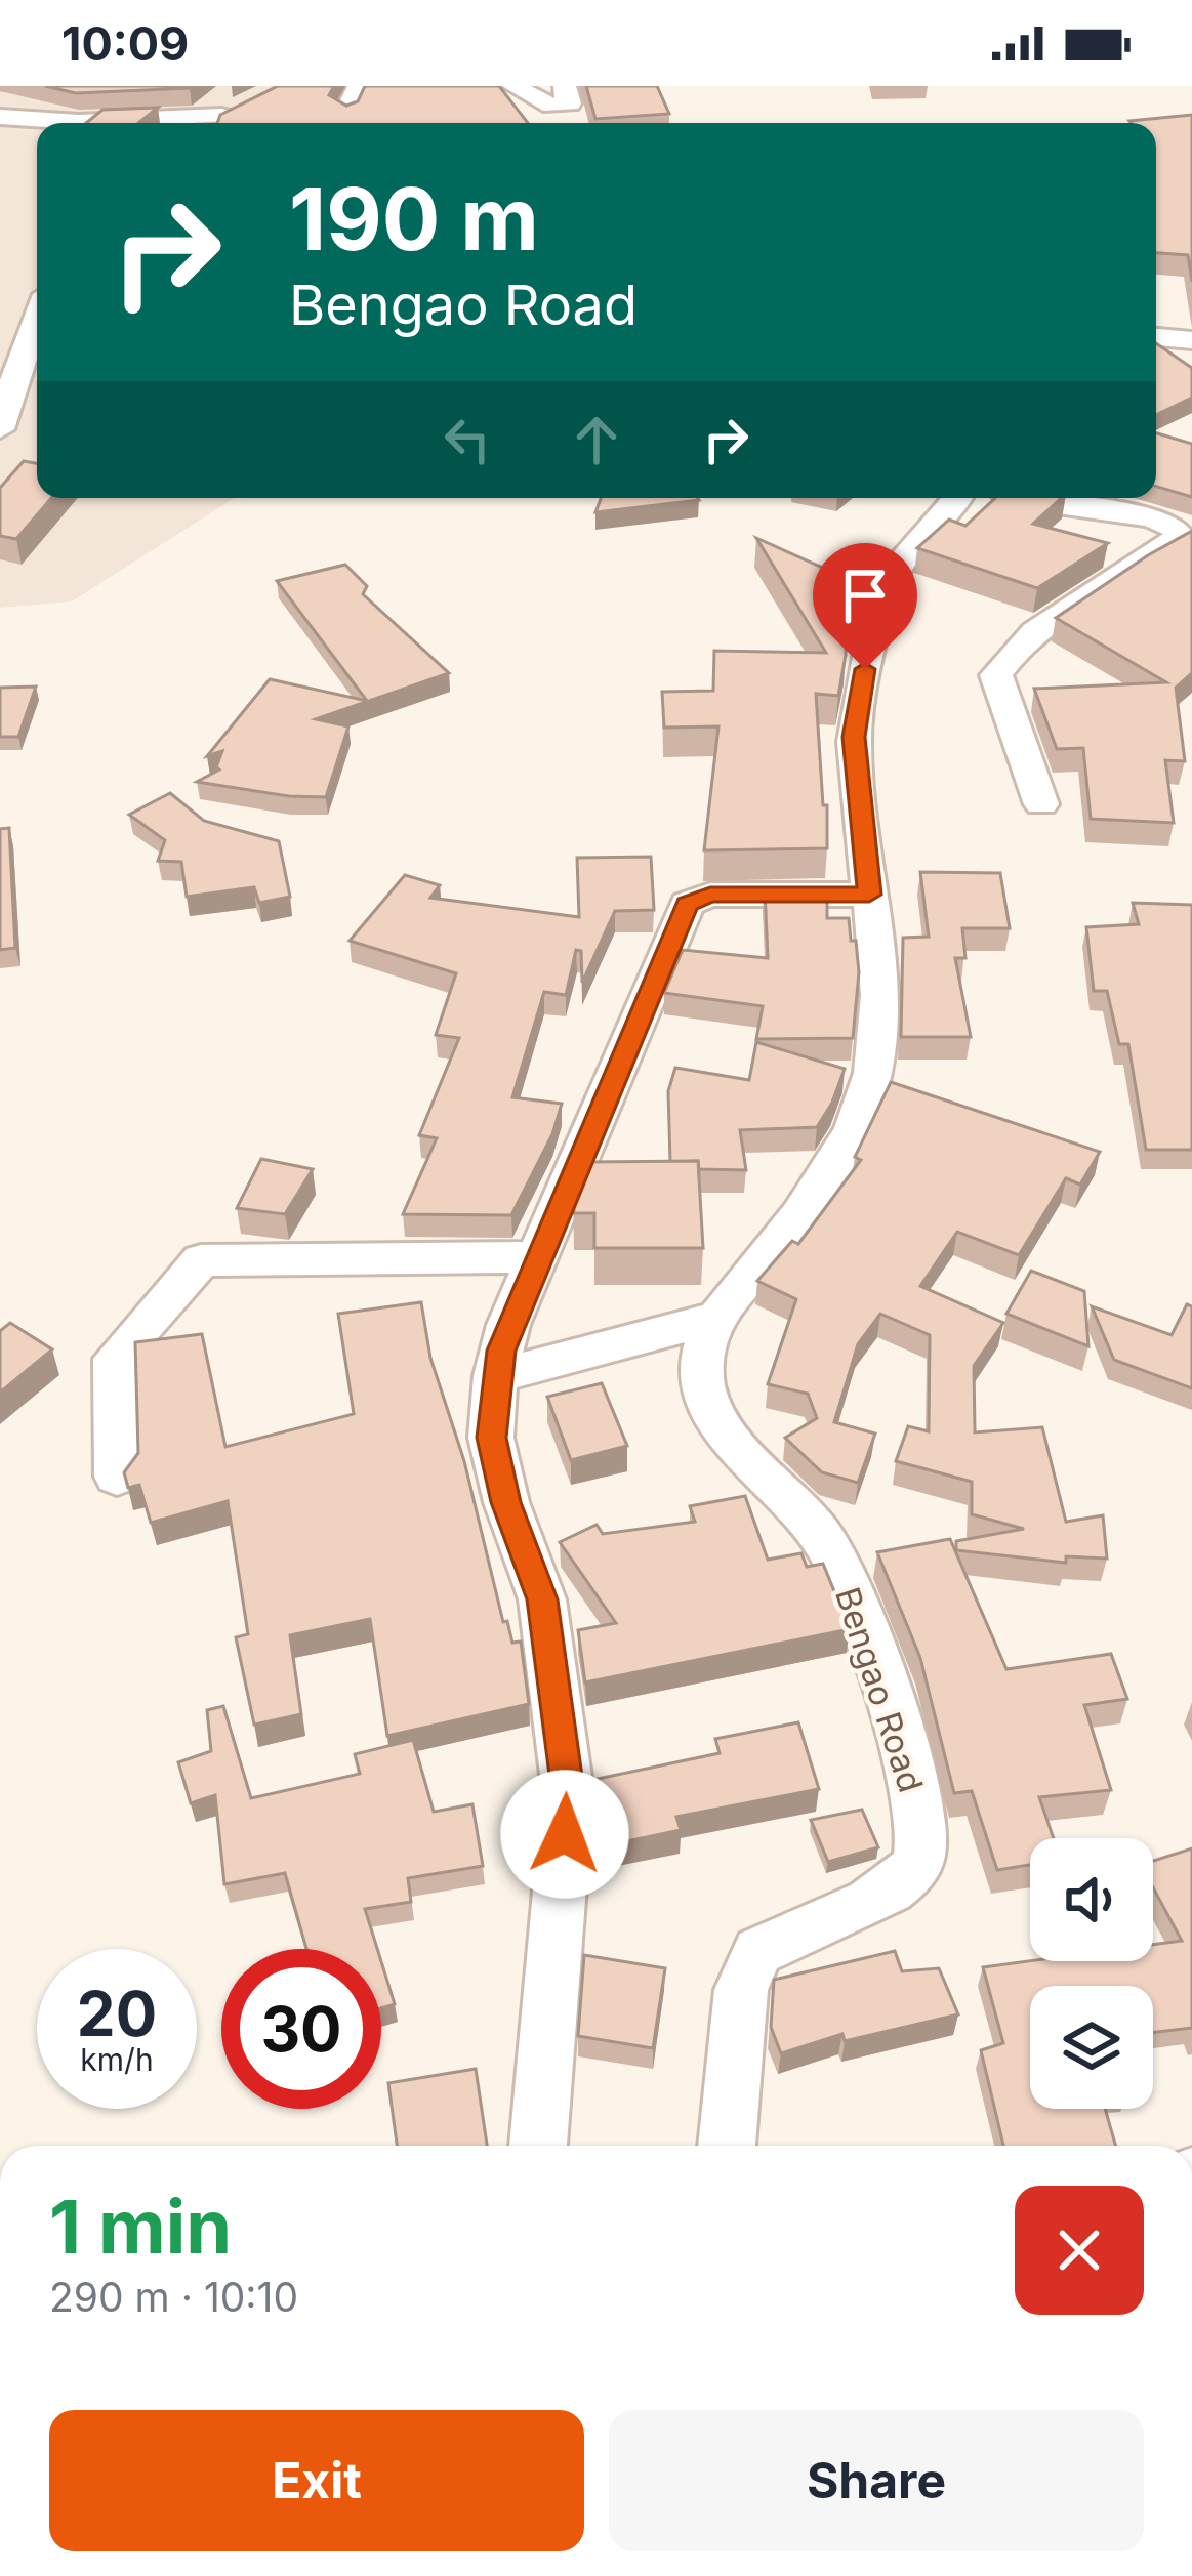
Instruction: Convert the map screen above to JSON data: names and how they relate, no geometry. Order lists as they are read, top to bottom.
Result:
{
  "streets": {
    "street": ["Bengao Road"]
  },
  "page": {
    "status": "10:09",
    "turn": ["190 m", "Bengao Road"],
    "speed": "20 km/h",
    "limit": "30",
    "heading": ["1 min", "290 m · 10:10"],
    "buttons": ["Exit", "Share"]
  }
}
